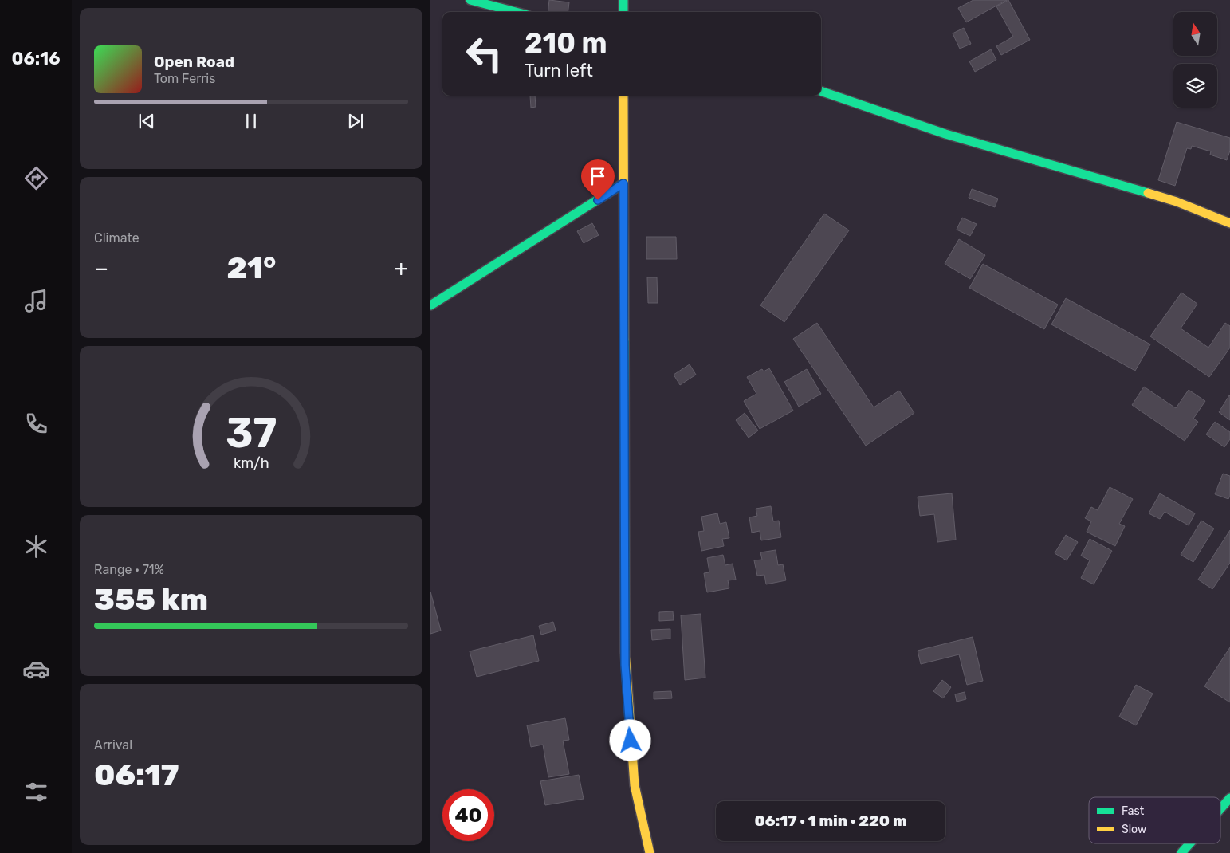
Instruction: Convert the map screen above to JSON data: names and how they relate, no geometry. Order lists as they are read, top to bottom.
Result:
{
  "legend": ["Fast", "Slow"],
  "north": "top",
  "page": {
    "tabs": "06:16",
    "turn": ["210 m", "Turn left"],
    "song": ["Open Road", "Tom Ferris"],
    "tile": [
      "Climate",
      ["Range · 71%", "355 km"],
      ["Arrival", "06:17"]
    ],
    "heat": ["−", "21°", "+"],
    "limit": "40",
    "trip": "06:17 · 1 min · 220 m",
    "gauge": ["37", "km/h"]
  }
}
